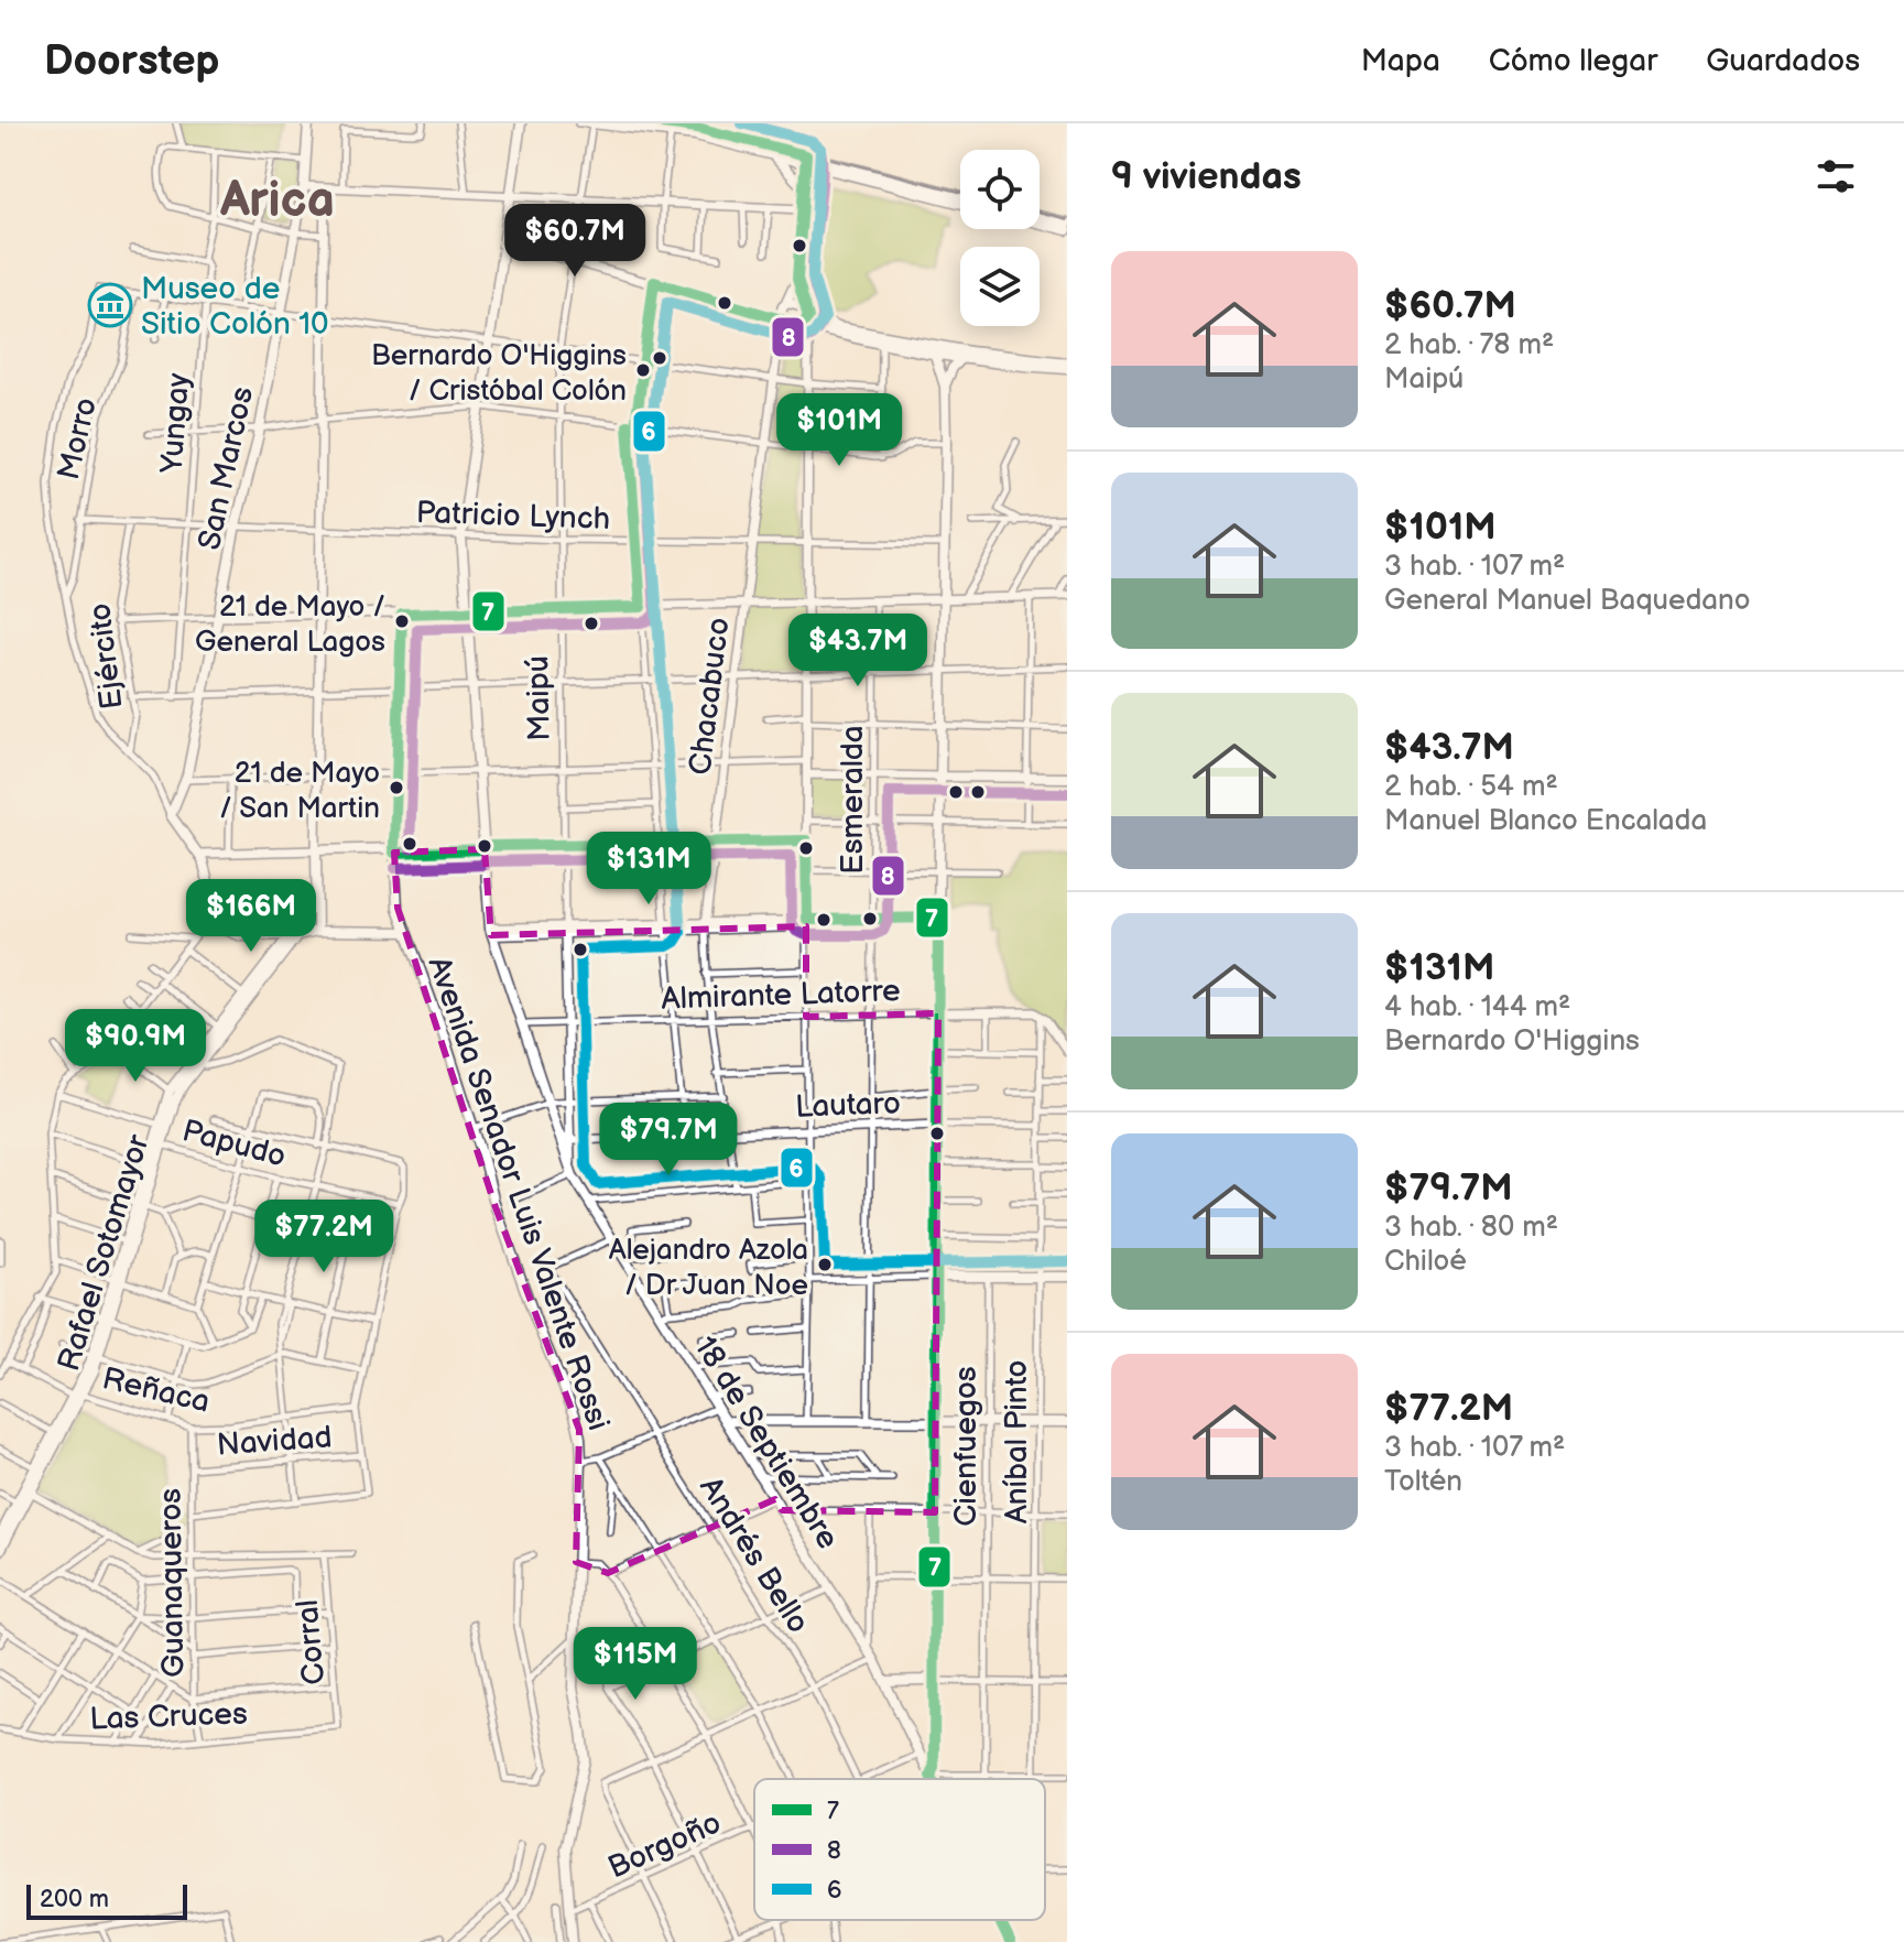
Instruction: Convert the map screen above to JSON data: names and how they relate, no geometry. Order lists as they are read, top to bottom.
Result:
{
  "streets": {
    "main road": [
      "San Marcos",
      "Avenida Senador Luis Valente Rossi",
      "Rafael Sotomayor",
      "18 de Septiembre"
    ],
    "street": [
      "Yungay",
      "Morro",
      "Patricio Lynch",
      "Ejército",
      "Chacabuco",
      "Maipú",
      "Esmeralda",
      "Almirante Latorre",
      "Lautaro",
      "Papudo",
      "Reñaca",
      "Navidad",
      "Aníbal Pinto",
      "Cienfuegos",
      "Andrés Bello",
      "Guanaqueros",
      "Corral",
      "Las Cruces",
      "Borgoño"
    ]
  },
  "crossings": [
    ["Yungay", "Patricio Lynch"],
    ["Morro", "Patricio Lynch"],
    ["San Marcos", "Patricio Lynch"],
    ["Patricio Lynch", "Ejército"],
    ["Patricio Lynch", "Chacabuco"],
    ["Patricio Lynch", "Maipú"],
    ["Patricio Lynch", "18 de Septiembre"],
    ["Chacabuco", "Almirante Latorre"],
    ["Chacabuco", "Lautaro"],
    ["Maipú", "Almirante Latorre"],
    ["Maipú", "Lautaro"],
    ["Maipú", "18 de Septiembre"],
    ["Esmeralda", "Almirante Latorre"],
    ["Esmeralda", "Lautaro"],
    ["Almirante Latorre", "18 de Septiembre"],
    ["Almirante Latorre", "Aníbal Pinto"],
    ["Lautaro", "Aníbal Pinto"],
    ["Papudo", "Rafael Sotomayor"],
    ["Avenida Senador Luis Valente Rossi", "Borgoño"],
    ["Rafael Sotomayor", "Reñaca"],
    ["Reñaca", "Guanaqueros"],
    ["Navidad", "Guanaqueros"],
    ["18 de Septiembre", "Andrés Bello"],
    ["18 de Septiembre", "Borgoño"],
    ["Guanaqueros", "Las Cruces"],
    ["Corral", "Las Cruces"]
  ],
  "districts": ["Arica"],
  "places": {
    "museum": ["Museo de Sitio Colón 10"],
    "other": [
      "Bernardo O'Higgins / Cristóbal Colón",
      "21 de Mayo / General Lagos",
      "21 de Mayo / San Martin",
      "Alejandro Azola / Dr Juan Noe"
    ]
  },
  "lines": ["transit line 7", "transit line 8", "transit line 6"],
  "legend": ["7", "8", "6"],
  "scale_bar": "200 m",
  "page": {
    "header": "Doorstep",
    "nav": ["Mapa", "Cómo llegar", "Guardados"],
    "heading": "9 viviendas",
    "price": [
      "$60.7M",
      "$101M",
      "$43.7M",
      "$131M",
      "$166M",
      "$90.9M",
      "$79.7M",
      "$77.2M",
      "$115M"
    ],
    "list": [
      {
        "name": "$60.7M",
        "note": "2 hab. · 78 m² · Maipú"
      },
      {
        "name": "$101M",
        "note": "3 hab. · 107 m² · General Manuel Baquedano"
      },
      {
        "name": "$43.7M",
        "note": "2 hab. · 54 m² · Manuel Blanco Encalada"
      },
      {
        "name": "$131M",
        "note": "4 hab. · 144 m² · Bernardo O'Higgins"
      },
      {
        "name": "$79.7M",
        "note": "3 hab. · 80 m² · Chiloé"
      },
      {
        "name": "$77.2M",
        "note": "3 hab. · 107 m² · Toltén"
      }
    ],
    "scale": "200 m"
  }
}
